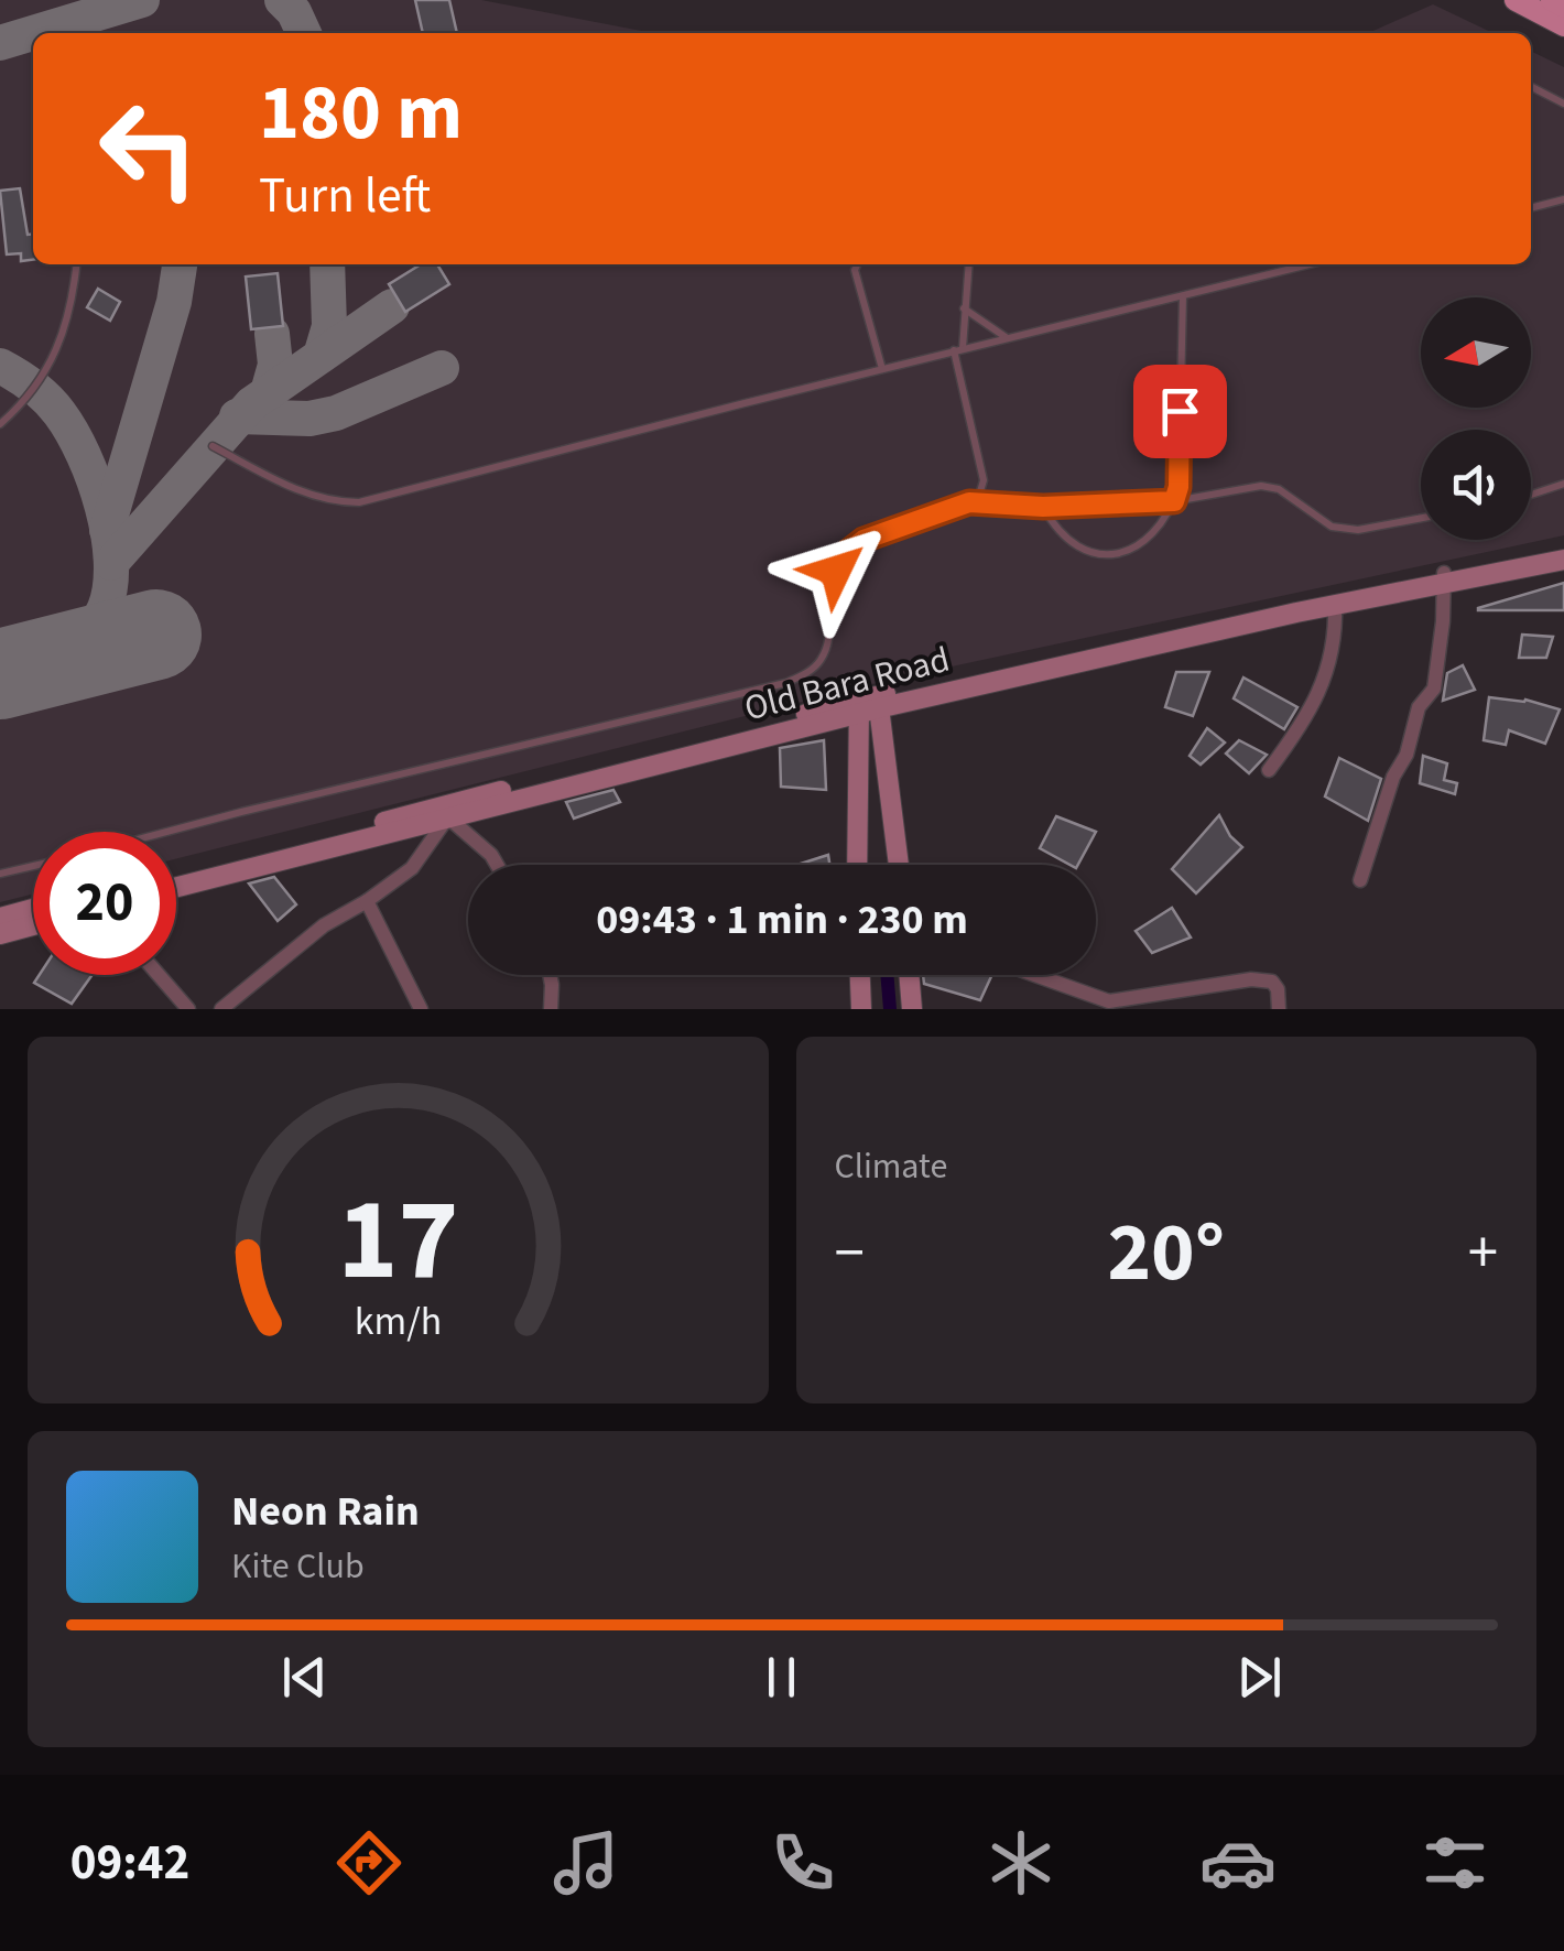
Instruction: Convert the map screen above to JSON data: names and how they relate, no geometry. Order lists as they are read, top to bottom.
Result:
{
  "streets": {
    "main road": ["Old Bara Road"]
  },
  "north": "left",
  "page": {
    "turn": ["180 m", "Turn left"],
    "limit": "20",
    "trip": "09:43 · 1 min · 230 m",
    "tile": "Climate",
    "heat": ["−", "20°", "+"],
    "song": ["Neon Rain", "Kite Club"],
    "tabs": "09:42",
    "gauge": ["17", "km/h"]
  }
}
